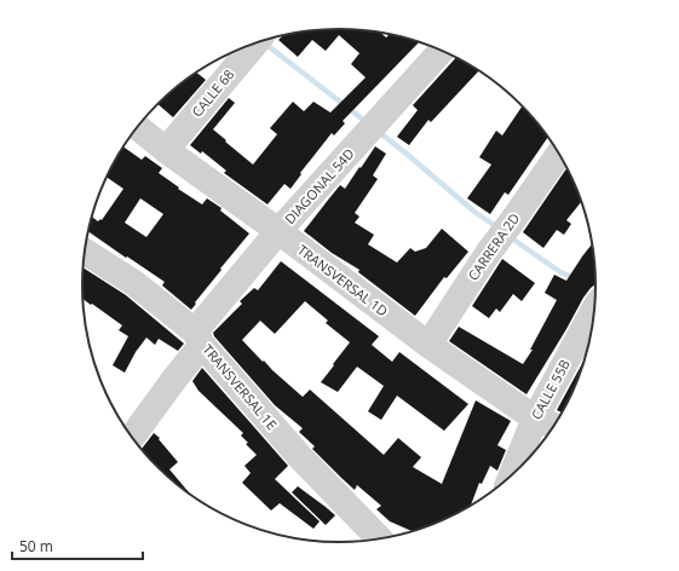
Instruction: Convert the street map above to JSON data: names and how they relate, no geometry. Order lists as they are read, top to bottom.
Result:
{
  "streets": {
    "street": [
      "CALLE 68",
      "DIAGONAL 54D",
      "CARRERA 2D",
      "TRANSVERSAL 1D",
      "TRANSVERSAL 1E",
      "CALLE 55B"
    ]
  },
  "crossings": [
    ["CALLE 68", "TRANSVERSAL 1D"],
    ["DIAGONAL 54D", "TRANSVERSAL 1D"],
    ["DIAGONAL 54D", "TRANSVERSAL 1E"],
    ["CARRERA 2D", "TRANSVERSAL 1D"],
    ["TRANSVERSAL 1D", "CALLE 55B"]
  ],
  "scale_bar": "50 m"
}
